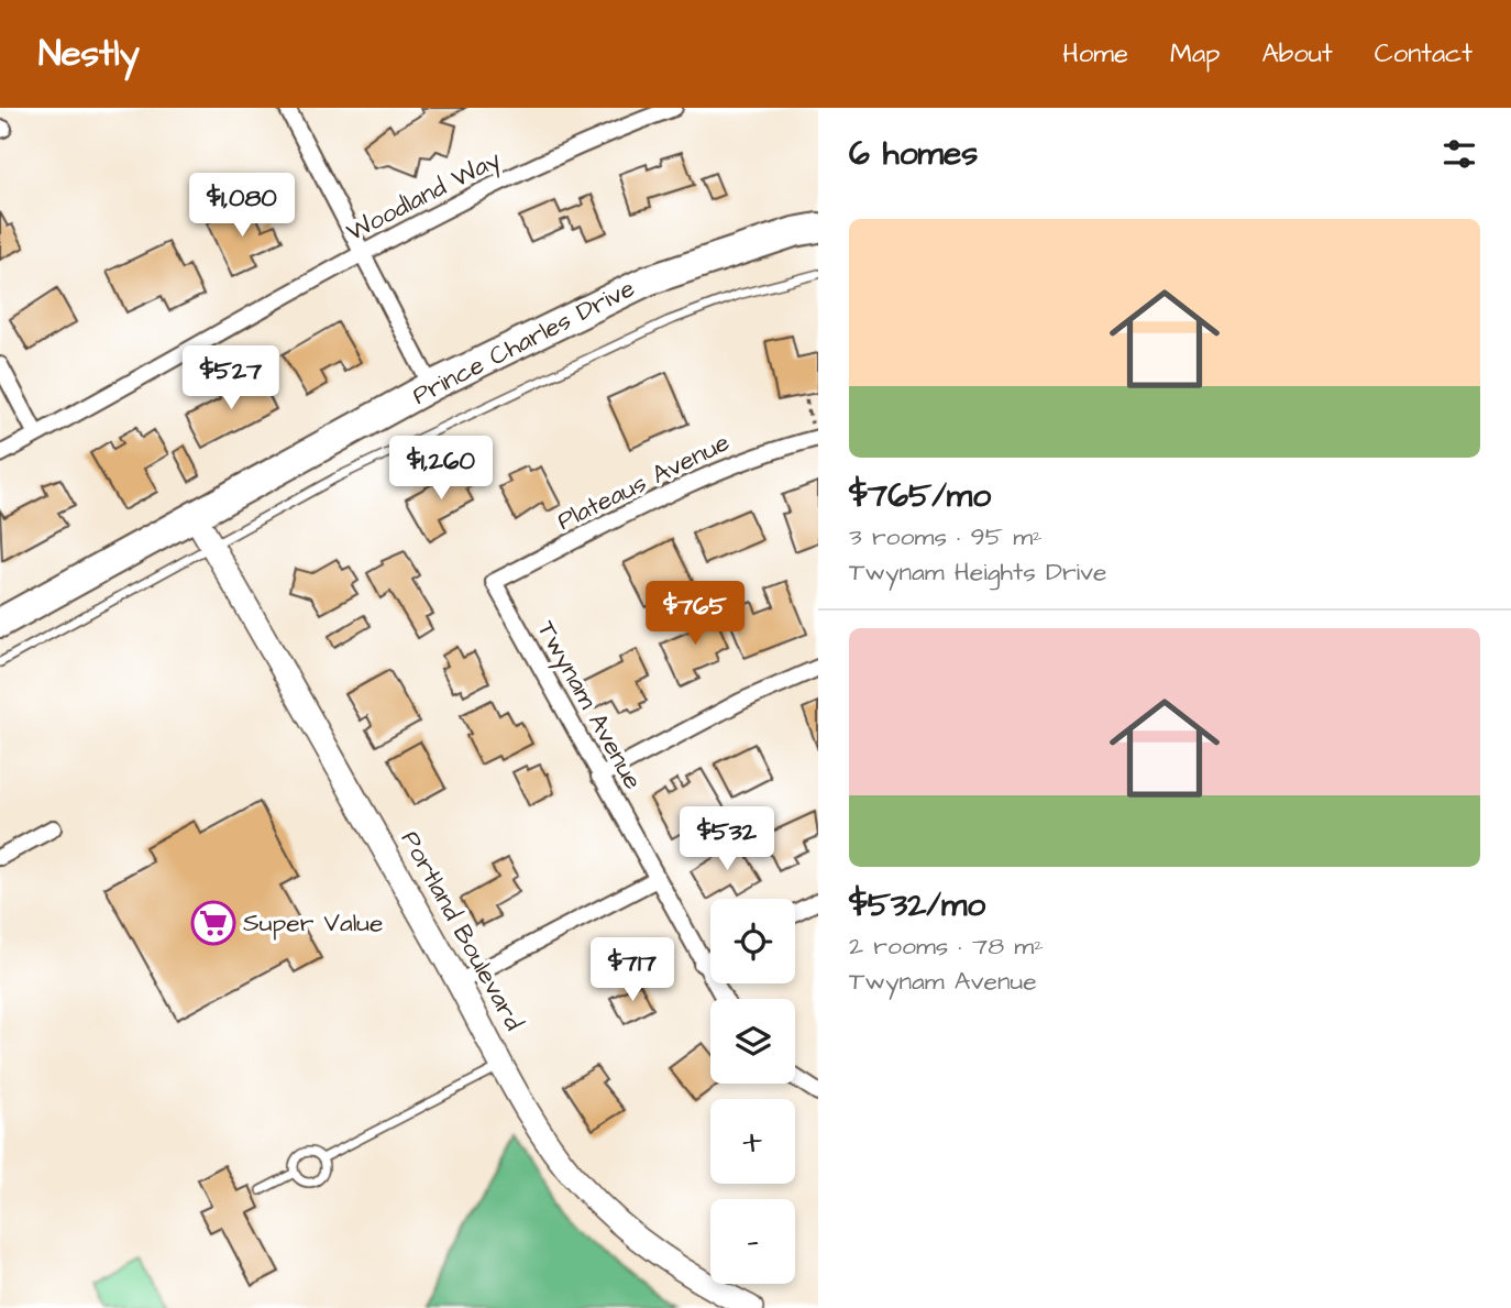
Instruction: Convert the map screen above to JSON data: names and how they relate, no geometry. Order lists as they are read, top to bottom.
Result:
{
  "streets": {
    "highway": ["Prince Charles Drive"],
    "street": [
      "Woodland Way",
      "Plateaus Avenue",
      "Twynam Avenue",
      "Portland Boulevard"
    ]
  },
  "crossings": [
    ["Prince Charles Drive", "Portland Boulevard"],
    ["Plateaus Avenue", "Twynam Avenue"]
  ],
  "places": {
    "supermarket": ["Super Value"]
  },
  "page": {
    "header": "Nestly",
    "nav": [
      "Home",
      "Map",
      "About",
      "Contact"
    ],
    "heading": "6 homes",
    "price": [
      "$1,080",
      "$527",
      "$1,260",
      "$765",
      "$532",
      "$717"
    ],
    "list": [
      {
        "name": "$765/mo",
        "note": "3 rooms · 95 m² · Twynam Heights Drive"
      },
      {
        "name": "$532/mo",
        "note": "2 rooms · 78 m² · Twynam Avenue"
      }
    ],
    "map_buttons": ["+", "−"]
  }
}
